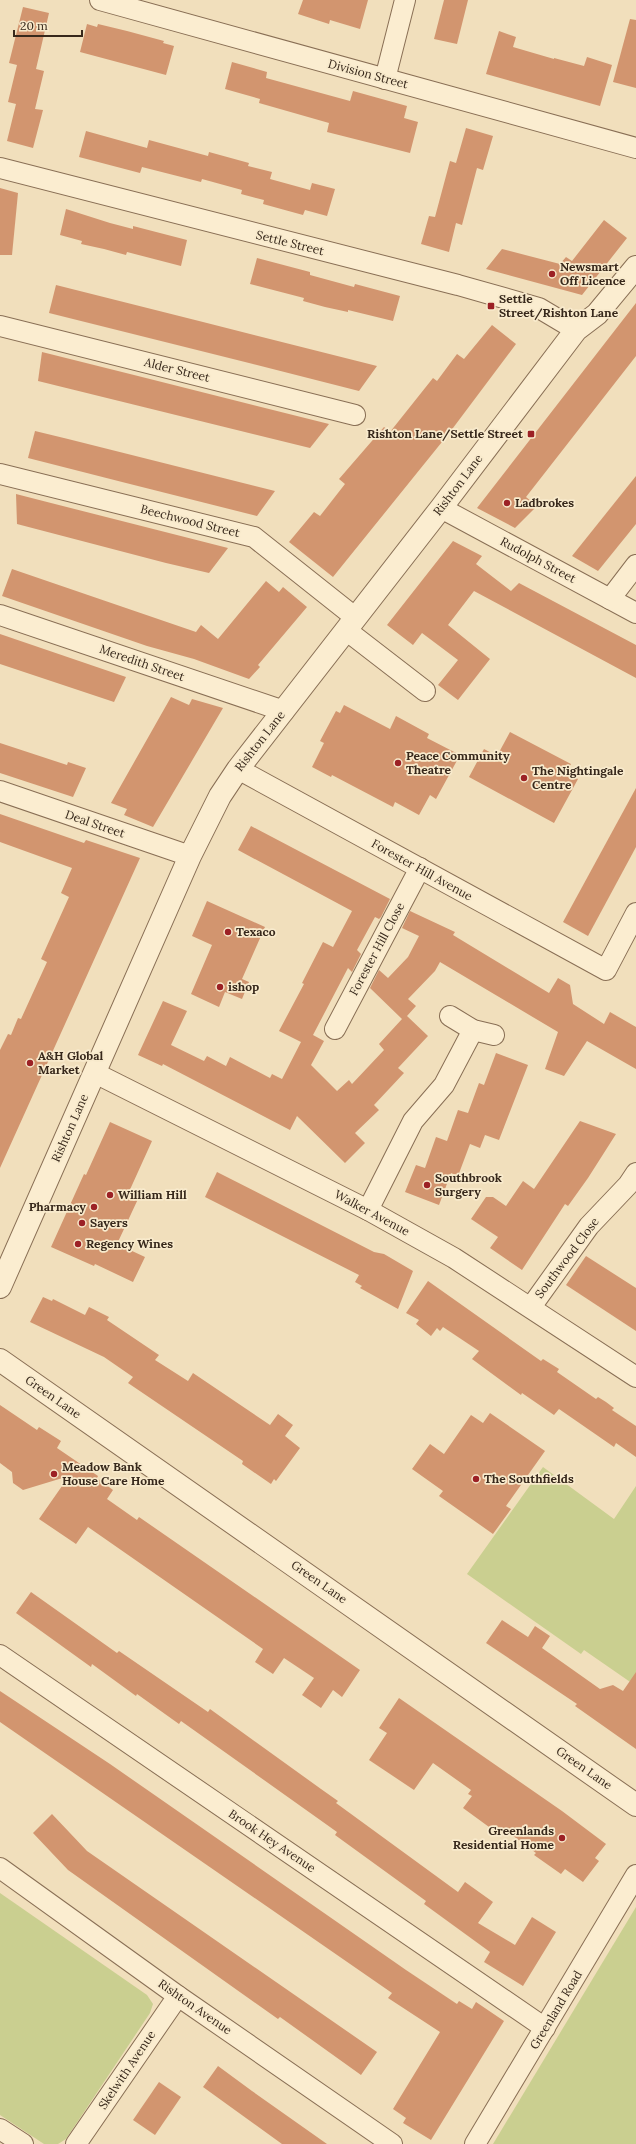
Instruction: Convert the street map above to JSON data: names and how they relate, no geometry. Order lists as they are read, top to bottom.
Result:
{
  "streets": {
    "street": [
      "Division Street",
      "Settle Street",
      "Alder Street",
      "Rishton Lane",
      "Beechwood Street",
      "Rudolph Street",
      "Meredith Street",
      "Deal Street",
      "Forester Hill Avenue",
      "Forester Hill Close",
      "Walker Avenue",
      "Southwood Close",
      "Green Lane",
      "Brook Hey Avenue",
      "Rishton Avenue",
      "Greenland Road",
      "Skelwith Avenue"
    ]
  },
  "crossings": [
    ["Settle Street", "Rishton Lane"],
    ["Rishton Lane", "Beechwood Street"],
    ["Rishton Lane", "Rudolph Street"],
    ["Rishton Lane", "Meredith Street"],
    ["Rishton Lane", "Deal Street"],
    ["Rishton Lane", "Forester Hill Avenue"],
    ["Rishton Lane", "Walker Avenue"],
    ["Forester Hill Avenue", "Forester Hill Close"],
    ["Walker Avenue", "Southwood Close"],
    ["Brook Hey Avenue", "Greenland Road"],
    ["Rishton Avenue", "Skelwith Avenue"]
  ],
  "places": {
    "other": [
      "Newsmart Off Licence",
      "Ladbrokes",
      "Peace Community Theatre",
      "The Nightingale Centre",
      "Texaco",
      "ishop",
      "A&H Global Market",
      "Southbrook Surgery",
      "William Hill",
      "Pharmacy",
      "Sayers",
      "Regency Wines",
      "Meadow Bank House Care Home",
      "The Southfields",
      "Greenlands Residential Home"
    ],
    "transit": ["Settle Street/Rishton Lane", "Rishton Lane/Settle Street"]
  },
  "scale_bar": "20 m"
}
